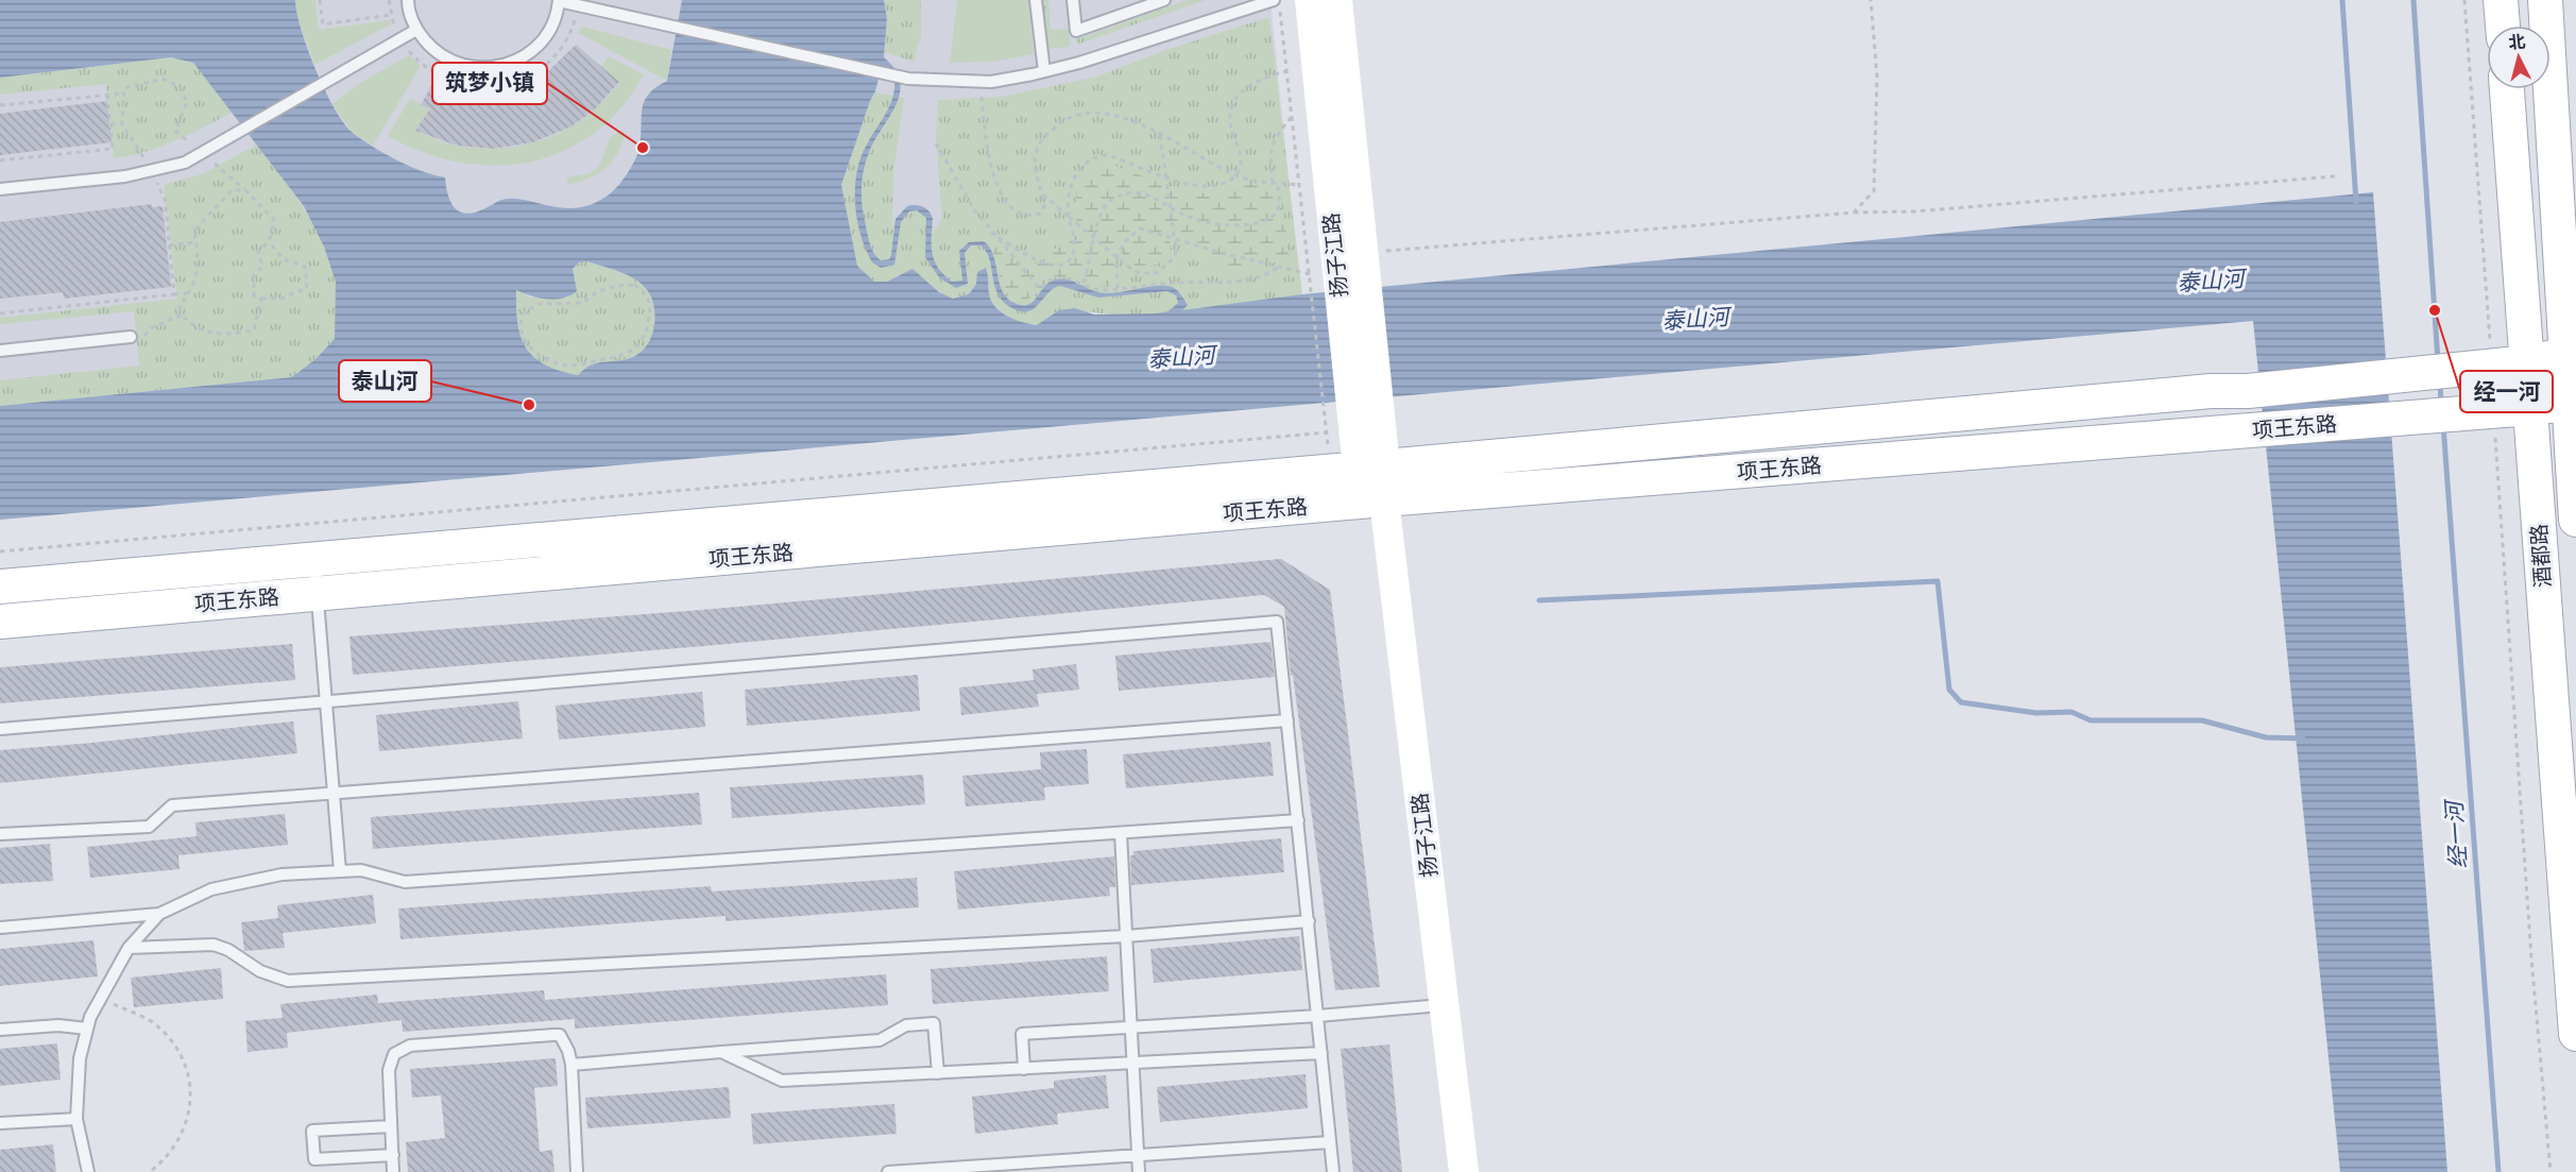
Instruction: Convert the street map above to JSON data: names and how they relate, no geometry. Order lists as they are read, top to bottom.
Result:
{
  "streets": {
    "main road": ["项王东路", "酒都路"],
    "street": ["扬子江路"]
  },
  "crossings": [
    ["扬子江路", "项王东路"],
    ["项王东路", "酒都路"]
  ],
  "water": ["泰山河", "经一河"],
  "places": ["筑梦小镇", "经一河", "泰山河"],
  "north": "top"
}
